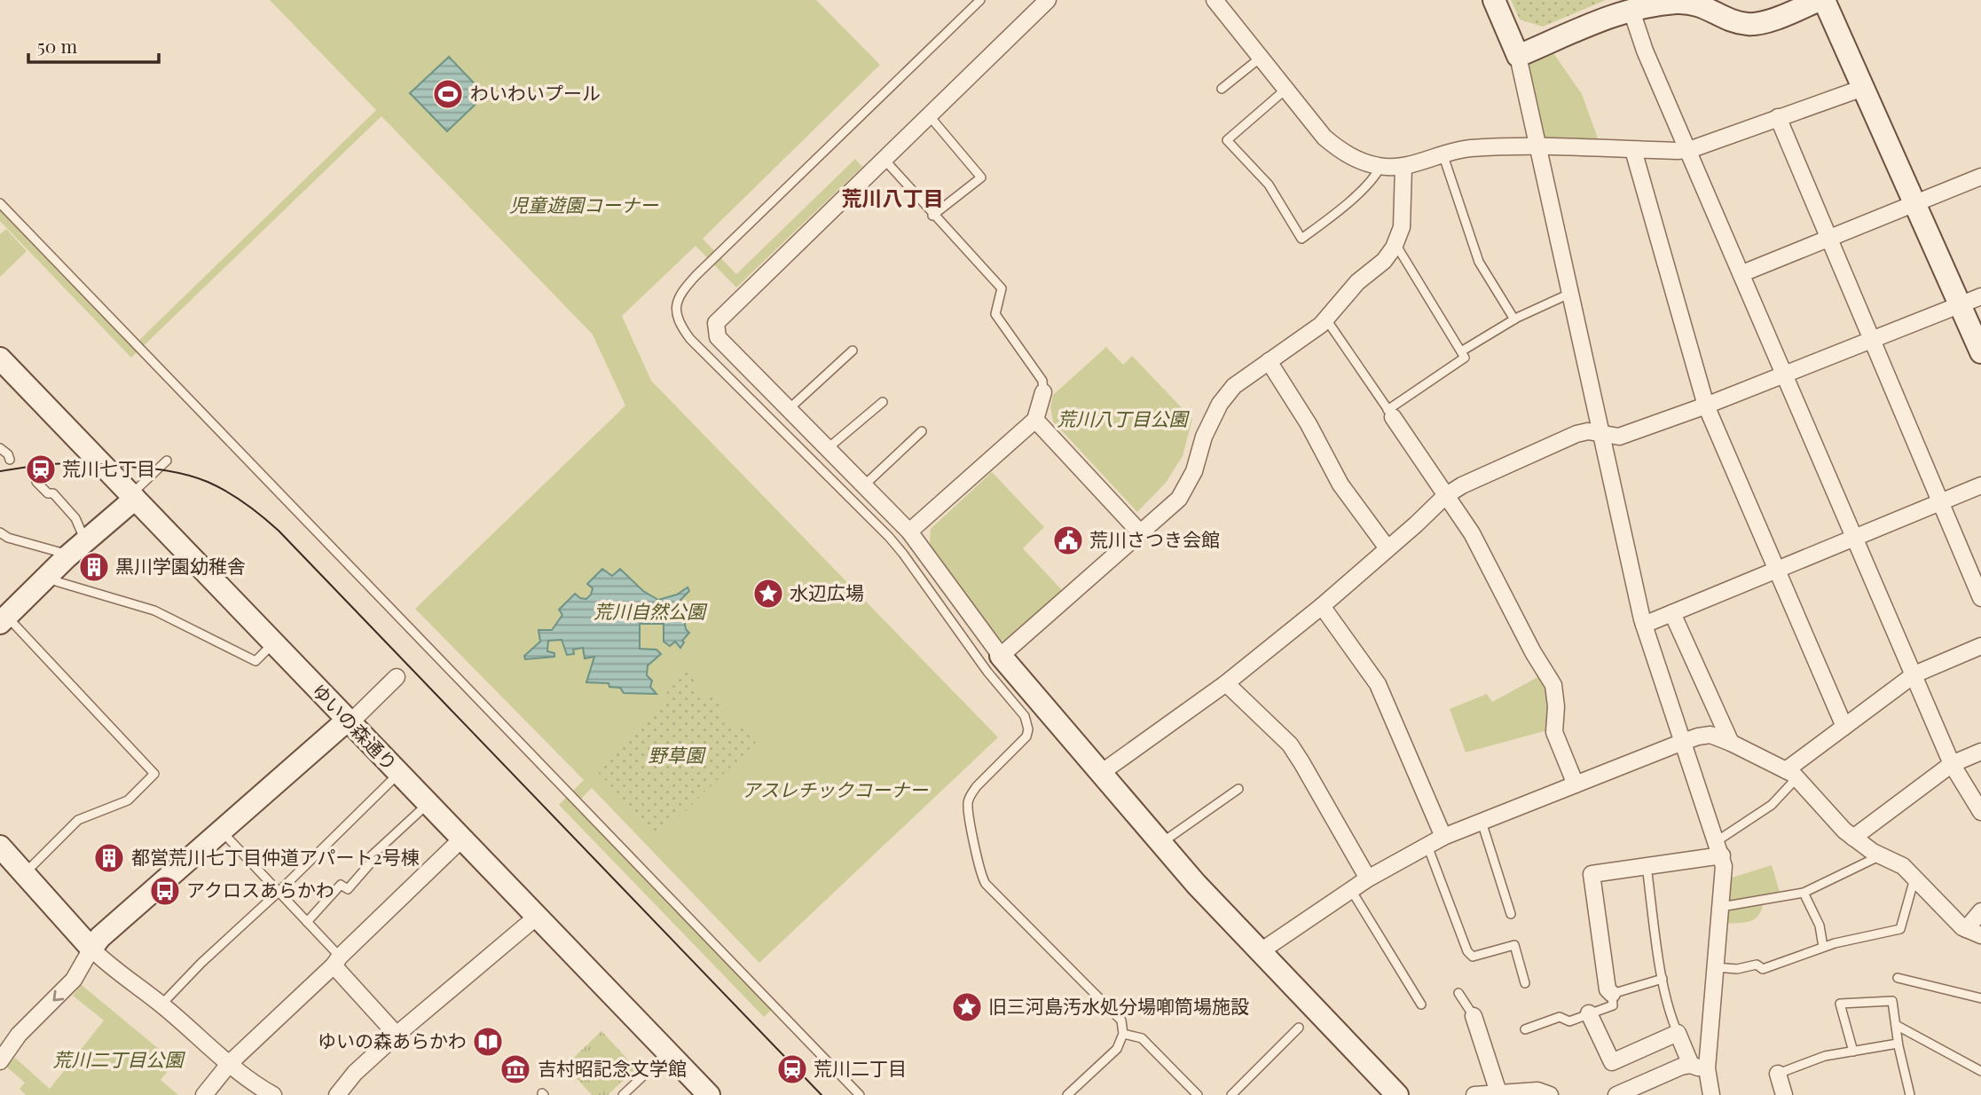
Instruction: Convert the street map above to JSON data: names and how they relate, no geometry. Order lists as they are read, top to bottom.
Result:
{
  "streets": {
    "street": ["ゆいの森通り"]
  },
  "districts": ["荒川八丁目"],
  "parks": [
    "児童遊園コーナー",
    "荒川八丁目公園",
    "荒川自然公園",
    "野草園",
    "アスレチックコーナー",
    "荒川二丁目公園"
  ],
  "places": {
    "sports": ["わいわいプール"],
    "station": ["荒川七丁目", "荒川二丁目"],
    "public building": ["荒川さつき会館"],
    "building": ["黒川学園幼稚舎", "都営荒川七丁目仲道アパート2号棟"],
    "place": ["水辺広場", "旧三河島汚水処分場喞筒場施設"],
    "bus stop": ["アクロスあらかわ"],
    "library": ["ゆいの森あらかわ"],
    "museum": ["吉村昭記念文学館"]
  },
  "scale_bar": "50 m"
}
